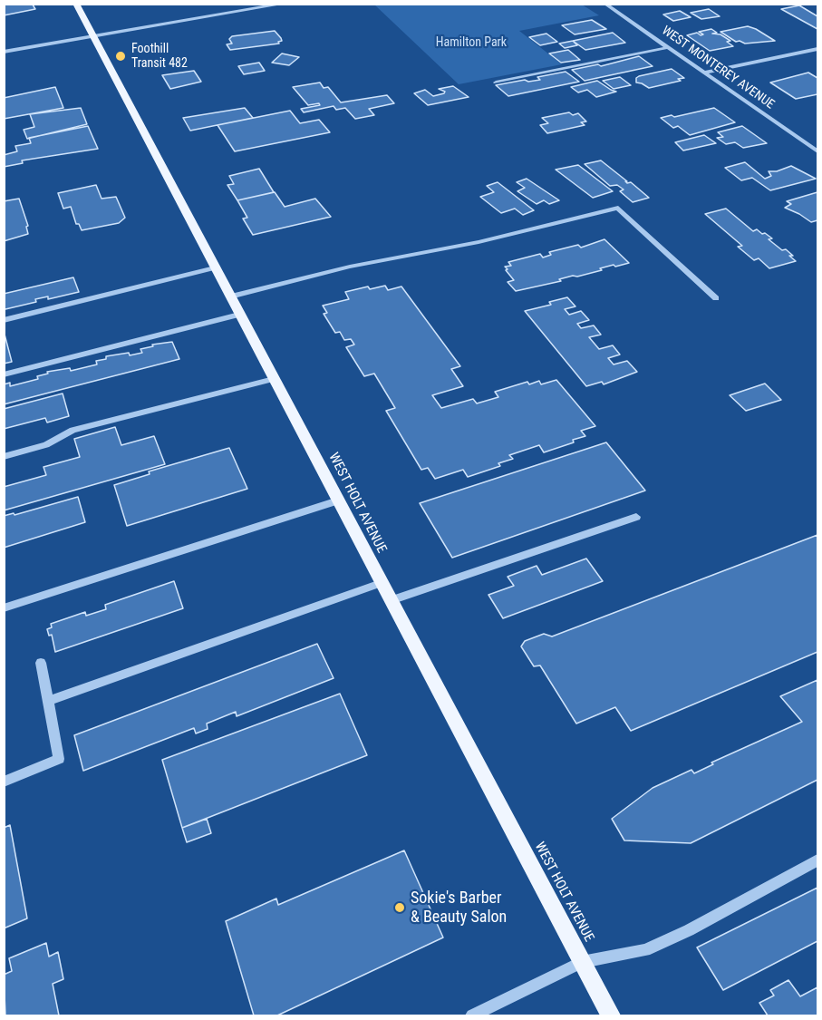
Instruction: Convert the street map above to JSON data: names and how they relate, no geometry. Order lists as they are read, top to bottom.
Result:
{
  "streets": {
    "main road": ["WEST HOLT AVENUE"],
    "street": ["WEST MONTEREY AVENUE"]
  },
  "parks": ["Hamilton Park"],
  "places": ["Foothill Transit 482", "Sokie's Barber & Beauty Salon"]
}
